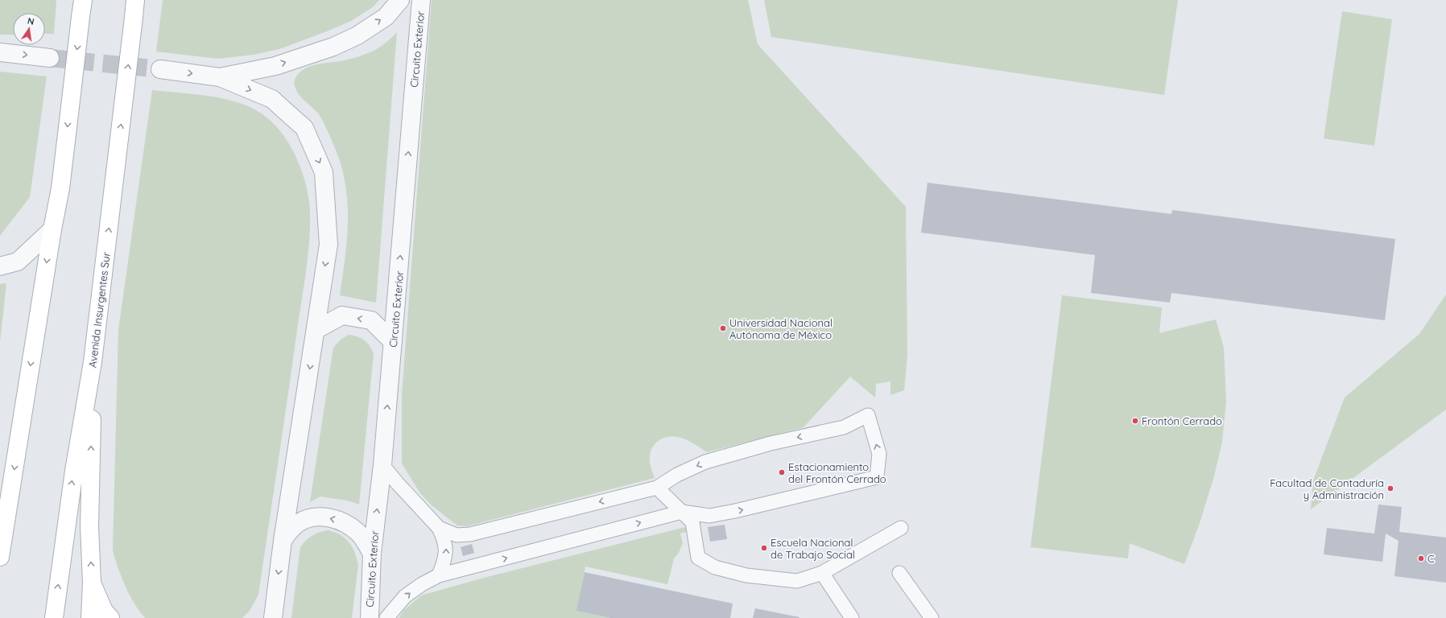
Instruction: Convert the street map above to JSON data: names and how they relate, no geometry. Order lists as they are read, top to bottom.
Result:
{
  "streets": {
    "main road": ["Avenida Insurgentes Sur"],
    "street": ["Circuito Exterior"]
  },
  "places": [
    "Universidad Nacional Autónoma de México",
    "Frontón Cerrado",
    "Estacionamiento del Frontón Cerrado",
    "Facultad de Contaduría y Administración",
    "Escuela Nacional de Trabajo Social",
    "C"
  ],
  "north": "top"
}
